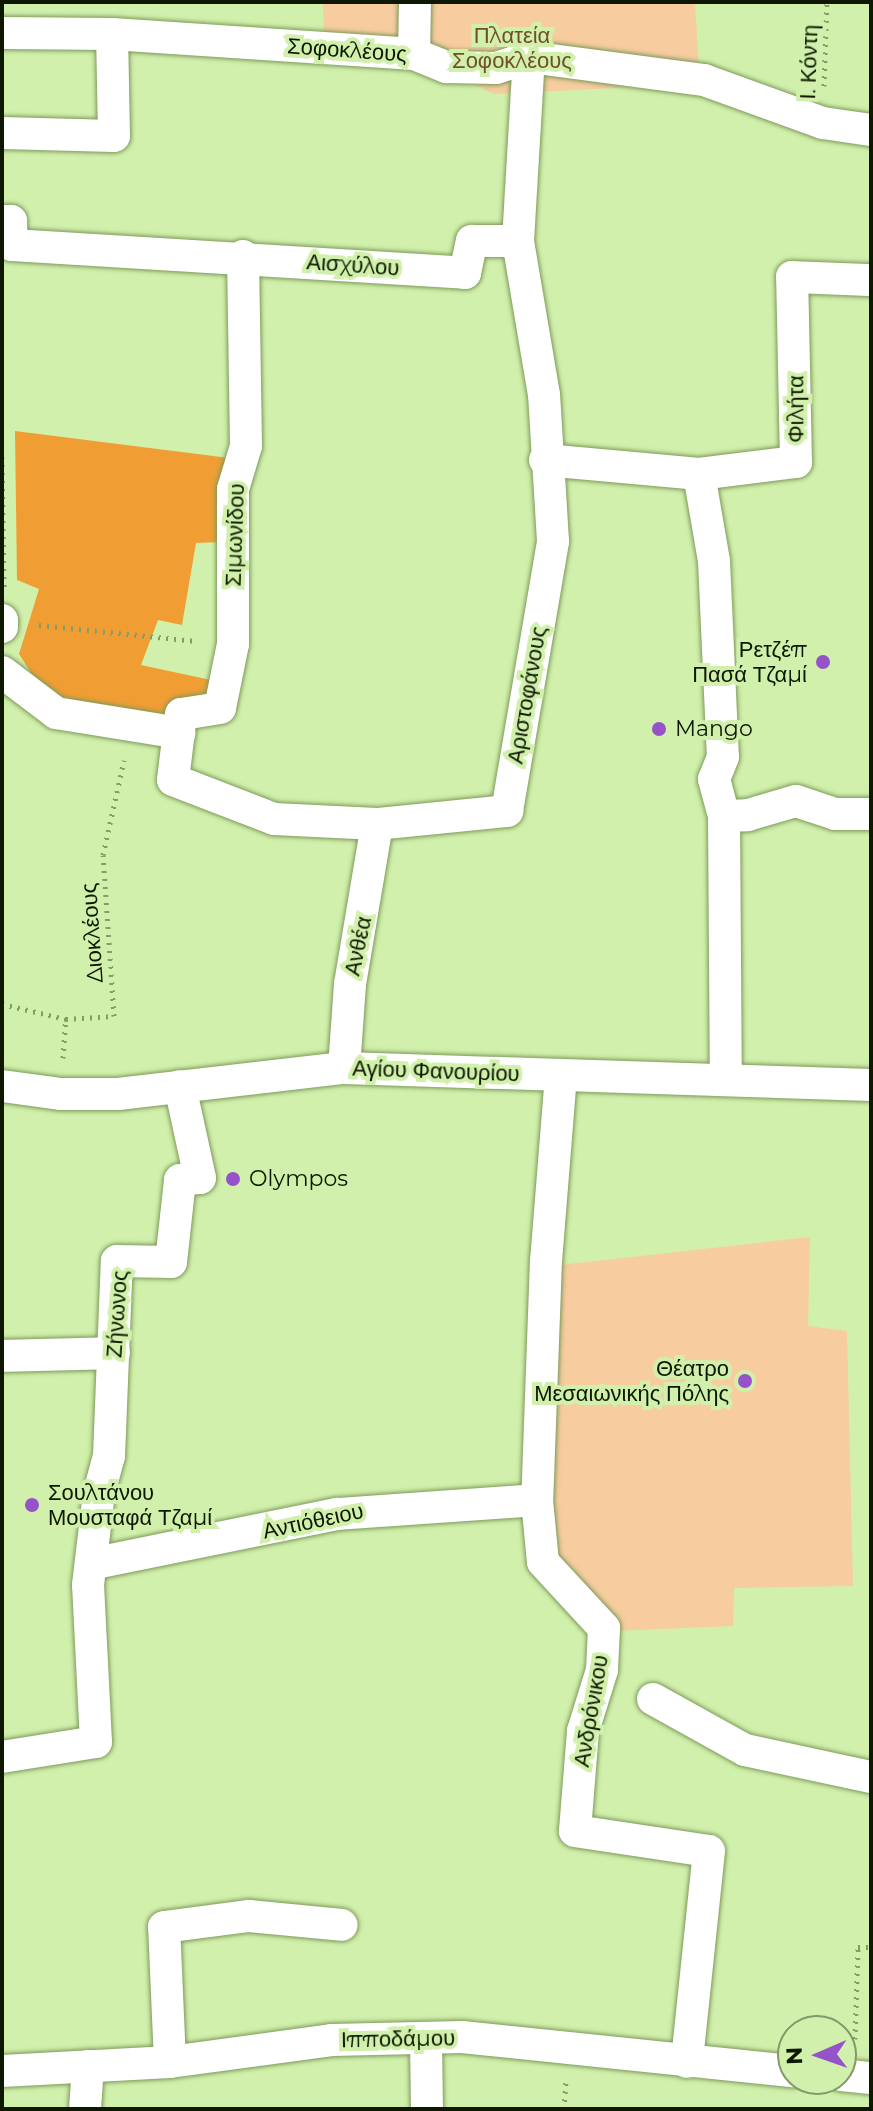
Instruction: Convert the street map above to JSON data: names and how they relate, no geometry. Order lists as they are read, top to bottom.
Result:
{
  "streets": {
    "street": [
      "Σοφοκλέους",
      "Αισχύλου",
      "Φιλήτα",
      "Σιμωνίδου",
      "Αριστοφάνους",
      "Ανθέα",
      "Αγίου Φανουρίου",
      "Ζήνωνος",
      "Αντιόθειου",
      "Ανδρόνικου",
      "Ιπποδάμου"
    ],
    "path": ["Ι. Κόντη", "Διοκλέους"]
  },
  "crossings": [
    ["Σοφοκλέους", "Ι. Κόντη"],
    ["Αισχύλου", "Σιμωνίδου"],
    ["Αισχύλου", "Αριστοφάνους"],
    ["Φιλήτα", "Αριστοφάνους"],
    ["Σιμωνίδου", "Αριστοφάνους"],
    ["Αριστοφάνους", "Ανθέα"],
    ["Ανθέα", "Αγίου Φανουρίου"],
    ["Αγίου Φανουρίου", "Ζήνωνος"],
    ["Αγίου Φανουρίου", "Ανδρόνικου"],
    ["Ζήνωνος", "Αντιόθειου"],
    ["Αντιόθειου", "Ανδρόνικου"],
    ["Ανδρόνικου", "Ιπποδάμου"]
  ],
  "parks": ["Πλατεία Σοφοκλέους"],
  "places": [
    "Ρετζέπ Πασά Τζαμί",
    "Mango",
    "Olympos",
    "Θέατρο Μεσαιωνικής Πόλης",
    "Σουλτάνου Μουσταφά Τζαμί"
  ],
  "north": "left"
}
